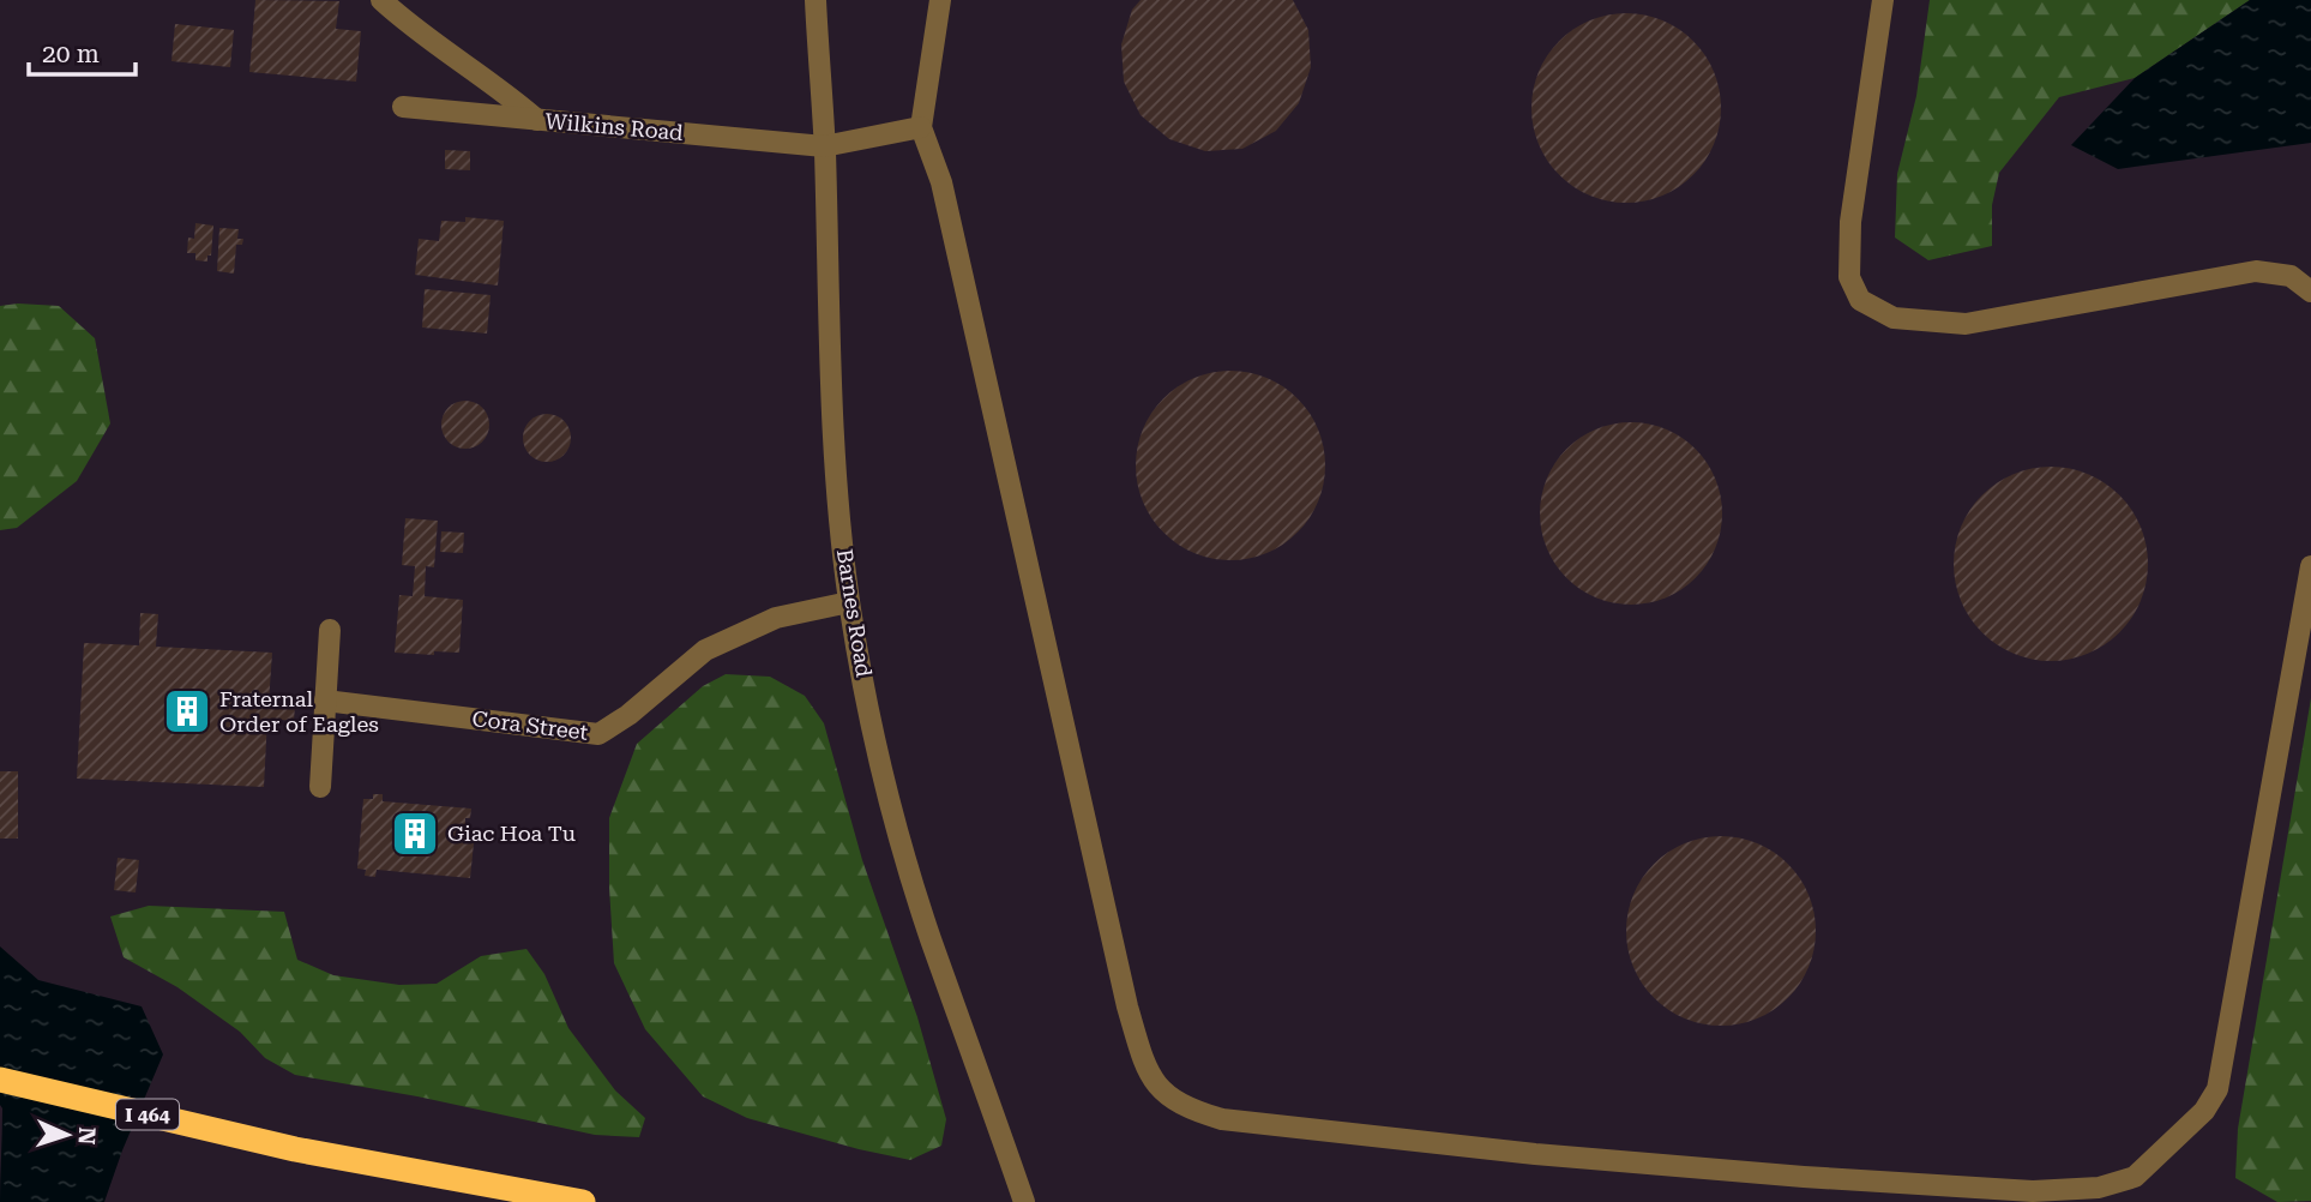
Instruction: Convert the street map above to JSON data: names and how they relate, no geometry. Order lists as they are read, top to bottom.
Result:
{
  "streets": {
    "highway": ["I 464"],
    "street": ["Wilkins Road", "Barnes Road", "Cora Street"]
  },
  "crossings": [
    ["Wilkins Road", "Barnes Road"],
    ["Barnes Road", "Cora Street"]
  ],
  "places": {
    "building": ["Fraternal Order of Eagles", "Giac Hoa Tu"]
  },
  "scale_bar": "20 m",
  "north": "right"
}
